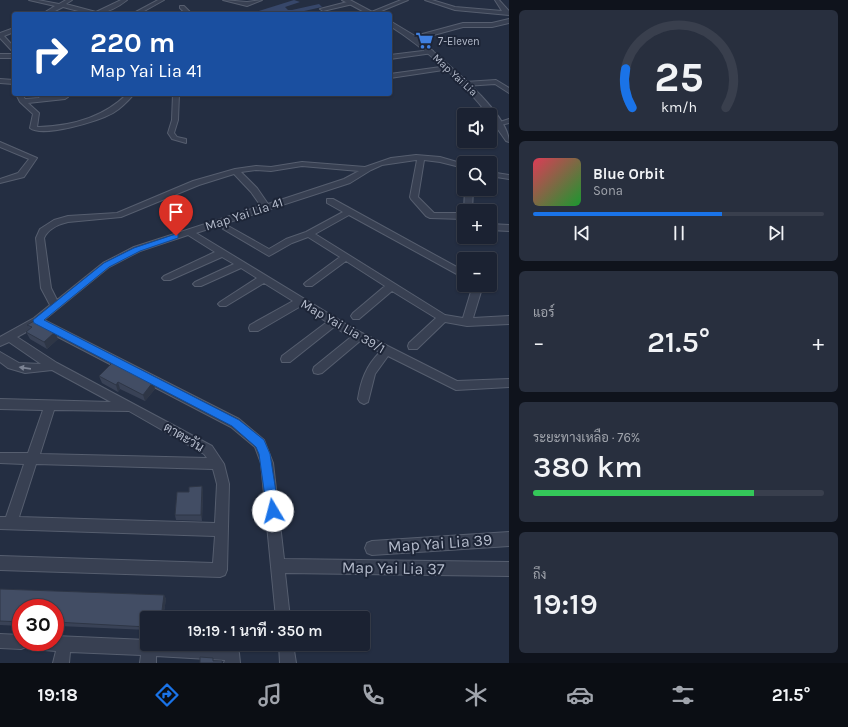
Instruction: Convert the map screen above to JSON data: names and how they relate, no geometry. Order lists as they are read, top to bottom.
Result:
{
  "streets": {
    "street": [
      "Map Yai Lia",
      "Map Yai Lia 41",
      "Map Yai Lia 39/1",
      "ตาตะวัน",
      "Map Yai Lia 39",
      "Map Yai Lia 37"
    ]
  },
  "crossings": [
    ["Map Yai Lia 41", "Map Yai Lia 39/1"],
    ["Map Yai Lia 41", "ตาตะวัน"]
  ],
  "places": {
    "supermarket": ["7-Eleven"]
  },
  "page": {
    "turn": ["220 m", "Map Yai Lia 41"],
    "map_buttons": ["+", "−"],
    "song": ["Blue Orbit", "Sona"],
    "tile": [
      "แอร์",
      ["ระยะทางเหลือ · 76%", "380 km"],
      ["ถึง", "19:19"]
    ],
    "heat": ["−", "21.5°", "+"],
    "limit": "30",
    "trip": "19:19 · 1 นาที · 350 m",
    "tabs": ["19:18", "21.5°"],
    "gauge": ["25", "km/h"]
  }
}
